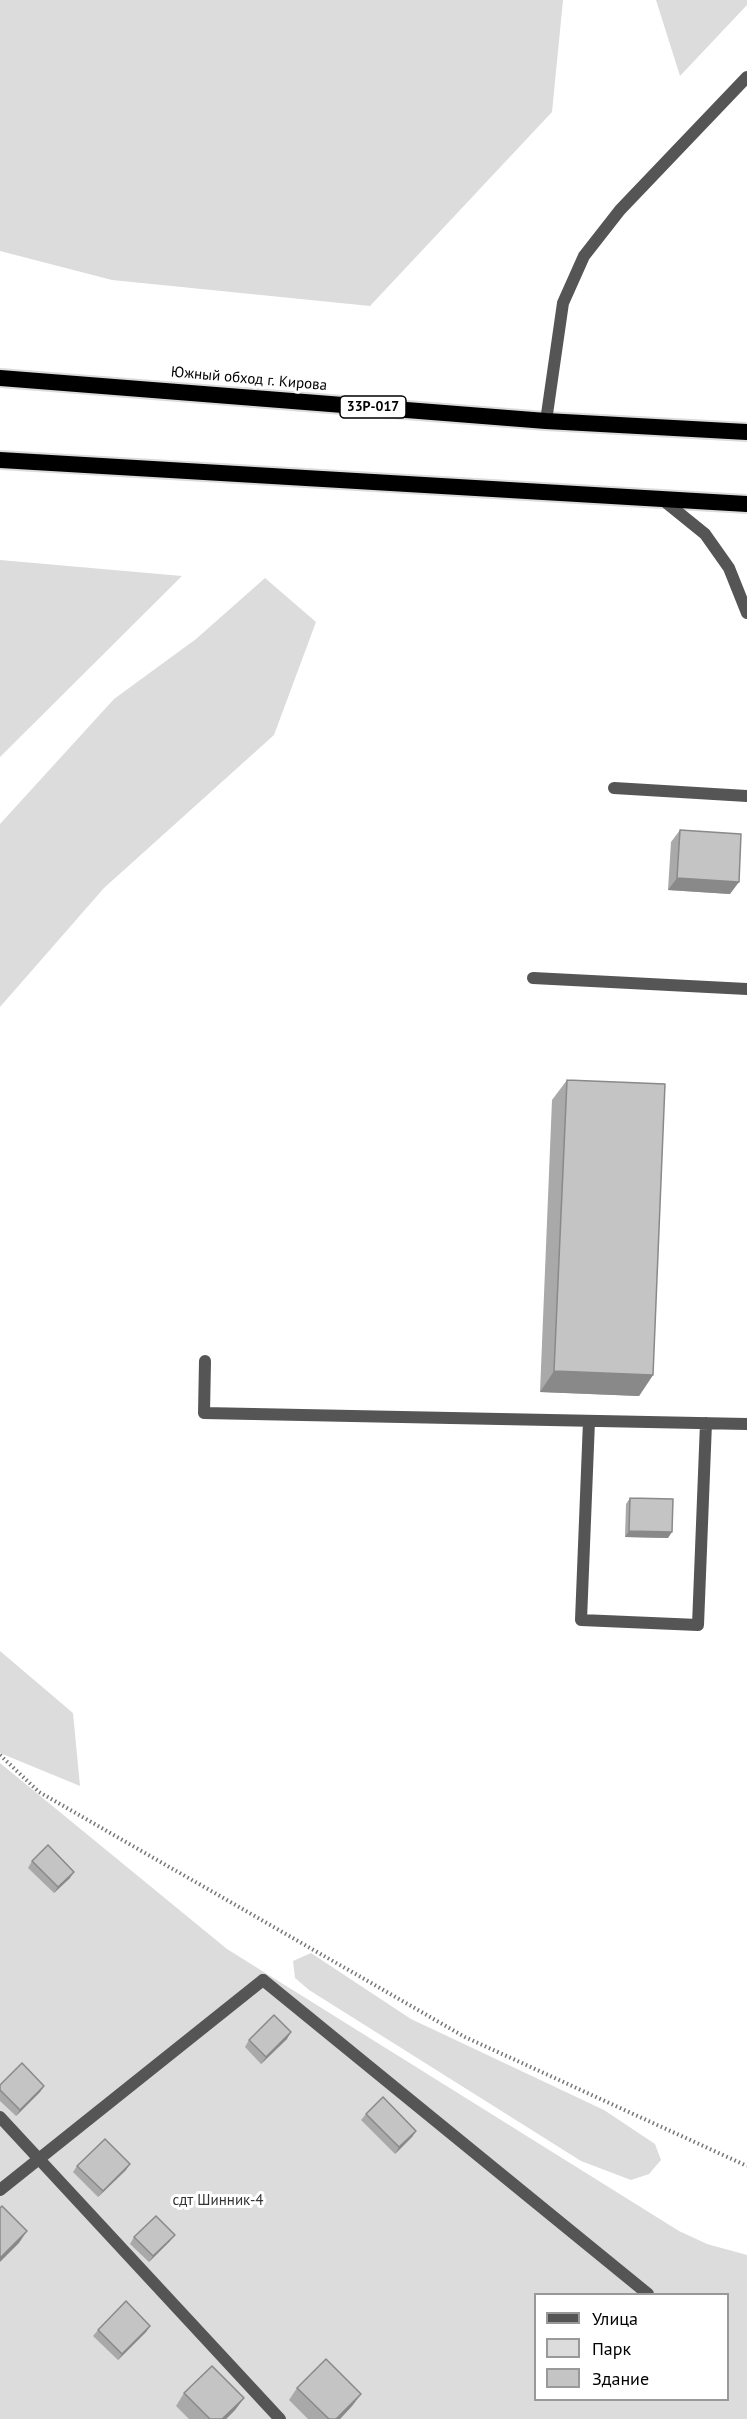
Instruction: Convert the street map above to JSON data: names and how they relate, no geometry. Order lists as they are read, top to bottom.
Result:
{
  "streets": {
    "highway": ["Южный обход г. Кирова", "33Р-017"]
  },
  "parks": ["сдт Шинник-4"],
  "legend": ["Улица", "Парк", "Здание"]
}
